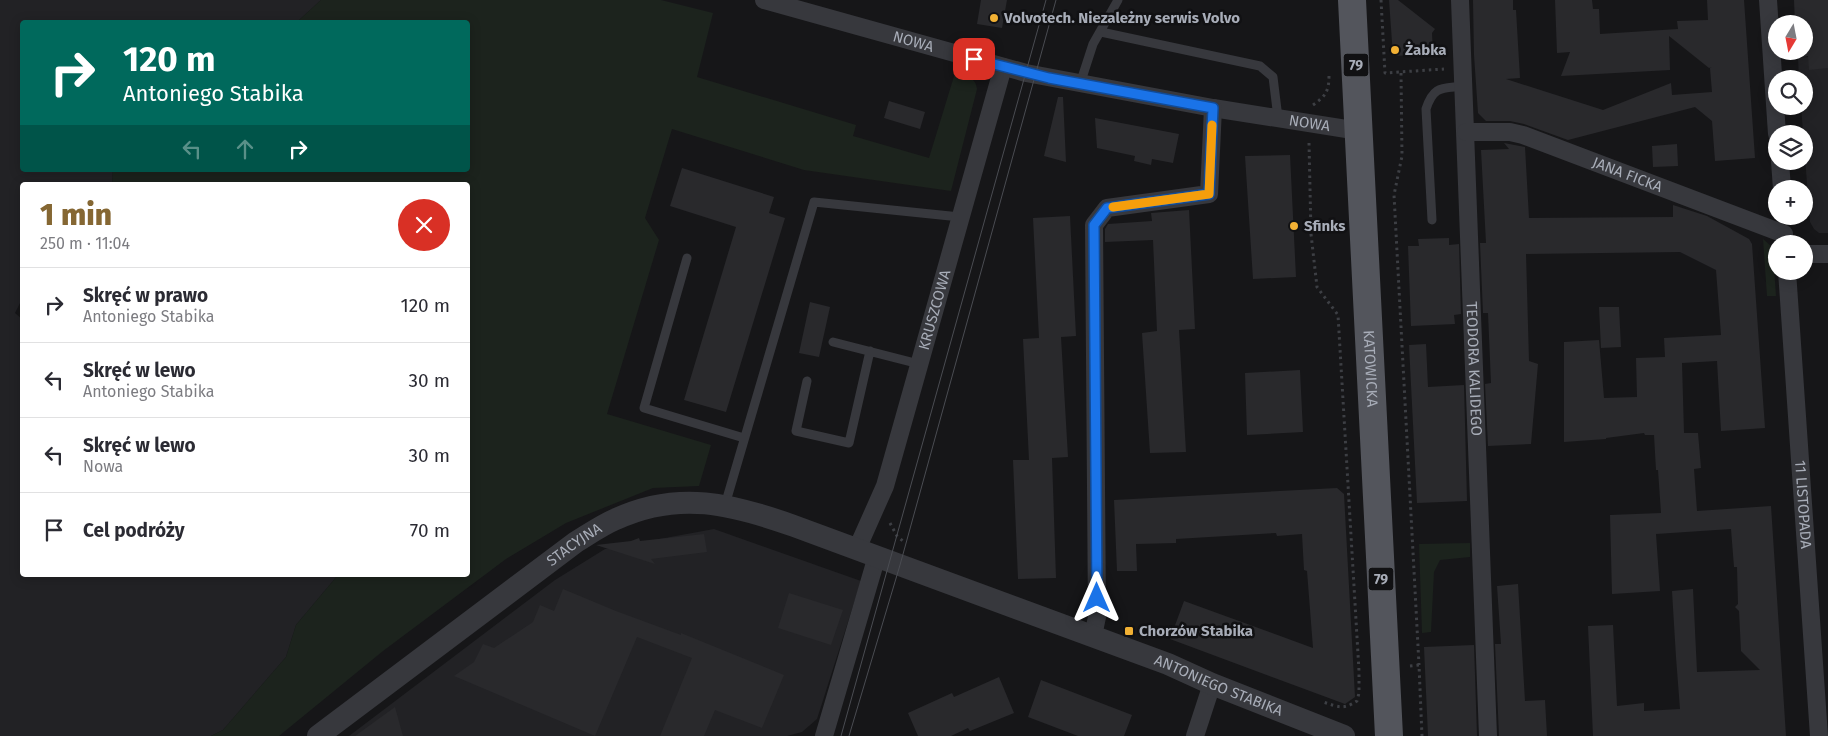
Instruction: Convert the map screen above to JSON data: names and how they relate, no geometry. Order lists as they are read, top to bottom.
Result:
{
  "streets": {
    "main road": ["79", "KATOWICKA"],
    "street": [
      "NOWA",
      "JANA FICKA",
      "KRUSZCOWA",
      "TEODORA KALIDEGO",
      "11 LISTOPADA",
      "STACYJNA",
      "ANTONIEGO STABIKA"
    ]
  },
  "crossings": [
    ["NOWA", "KRUSZCOWA"],
    ["NOWA", "KATOWICKA"],
    ["JANA FICKA", "TEODORA KALIDEGO"],
    ["KRUSZCOWA", "STACYJNA"],
    ["KRUSZCOWA", "ANTONIEGO STABIKA"],
    ["STACYJNA", "ANTONIEGO STABIKA"]
  ],
  "places": {
    "other": ["Volvotech. Niezależny serwis Volvo", "Żabka", "Sfinks"],
    "transit": ["Chorzów Stabika"]
  },
  "north": "bottom",
  "page": {
    "map_buttons": ["+", "−"],
    "turn": ["120 m", "Antoniego Stabika"],
    "heading": ["1 min", "250 m · 11:04"],
    "list": [
      {
        "name": "Skręć w prawo",
        "note": "Antoniego Stabika",
        "value": "120 m"
      },
      {
        "name": "Skręć w lewo",
        "note": "Antoniego Stabika",
        "value": "30 m"
      },
      {
        "name": "Skręć w lewo",
        "note": "Nowa",
        "value": "30 m"
      },
      {
        "name": "Cel podróży",
        "value": "70 m"
      }
    ]
  }
}
